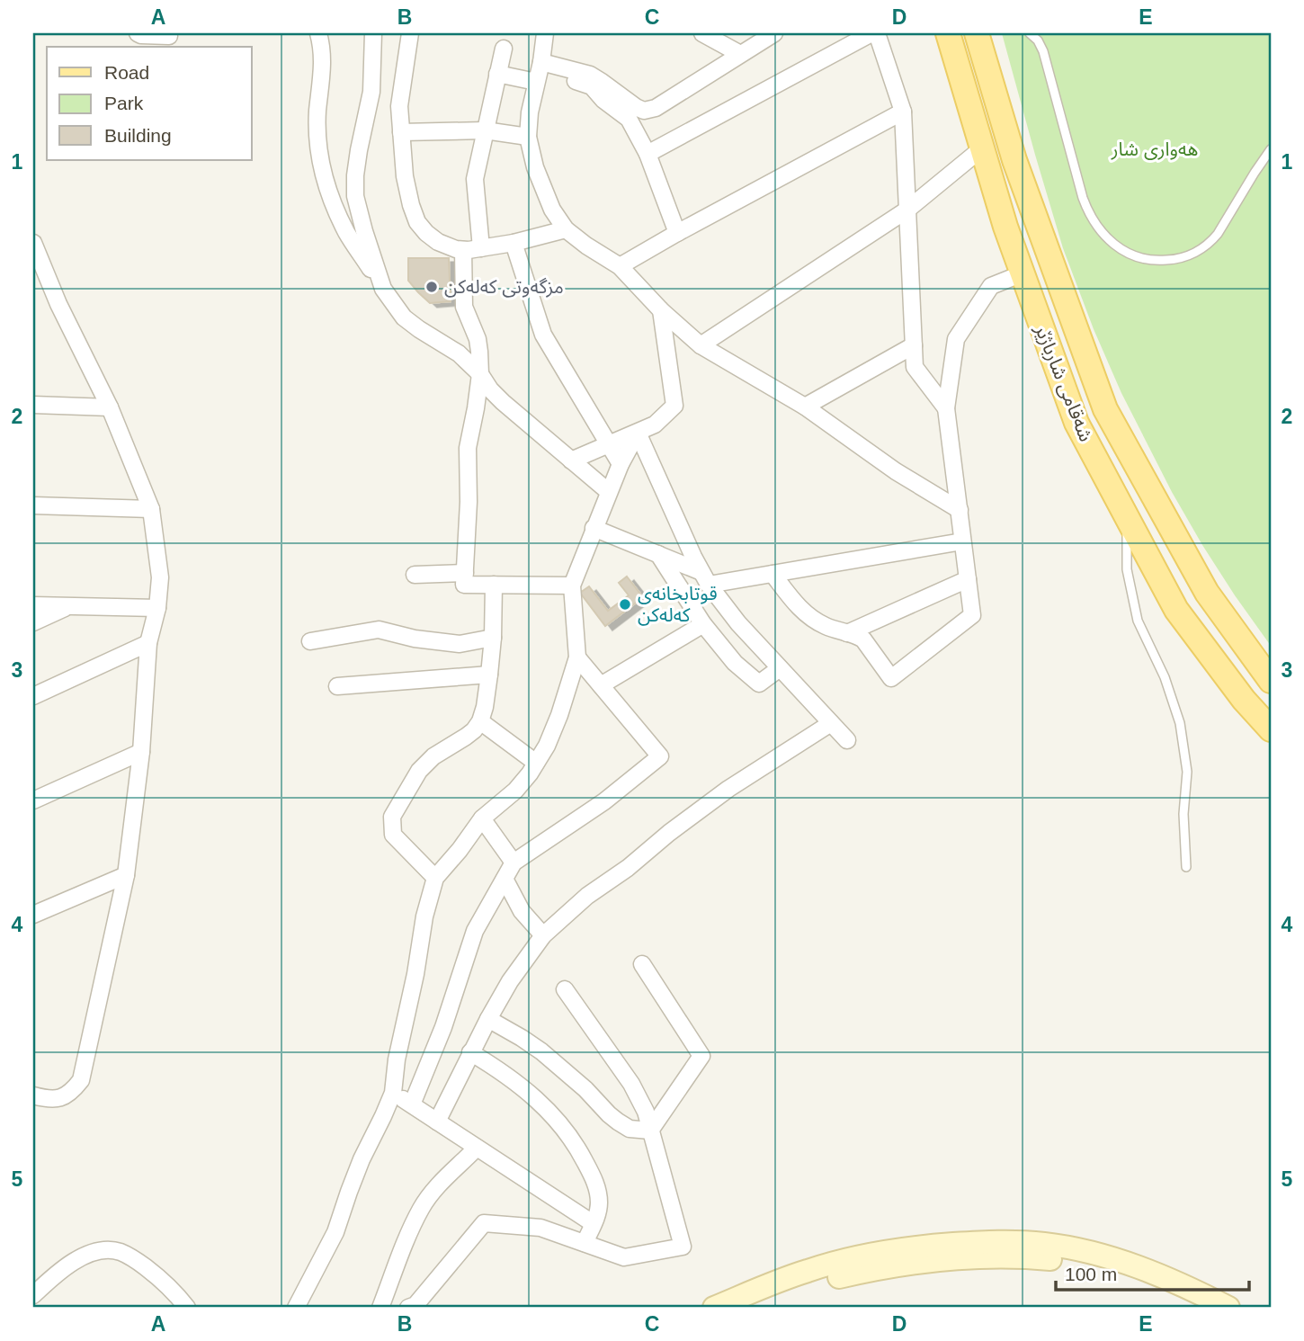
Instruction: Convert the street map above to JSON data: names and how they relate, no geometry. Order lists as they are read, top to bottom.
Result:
{
  "streets": {
    "main road": ["شەقامی شارباژێر"]
  },
  "parks": ["هەواری شار"],
  "places": ["مزگەوتی کەلەکن", "قوتابخانەی کەلەکن"],
  "legend": ["Road", "Park", "Building"],
  "scale_bar": "100 m",
  "grid": {
    "columns": [
      "A",
      "B",
      "C",
      "D",
      "E"
    ],
    "rows": [
      "1",
      "2",
      "3",
      "4",
      "5"
    ]
  }
}
